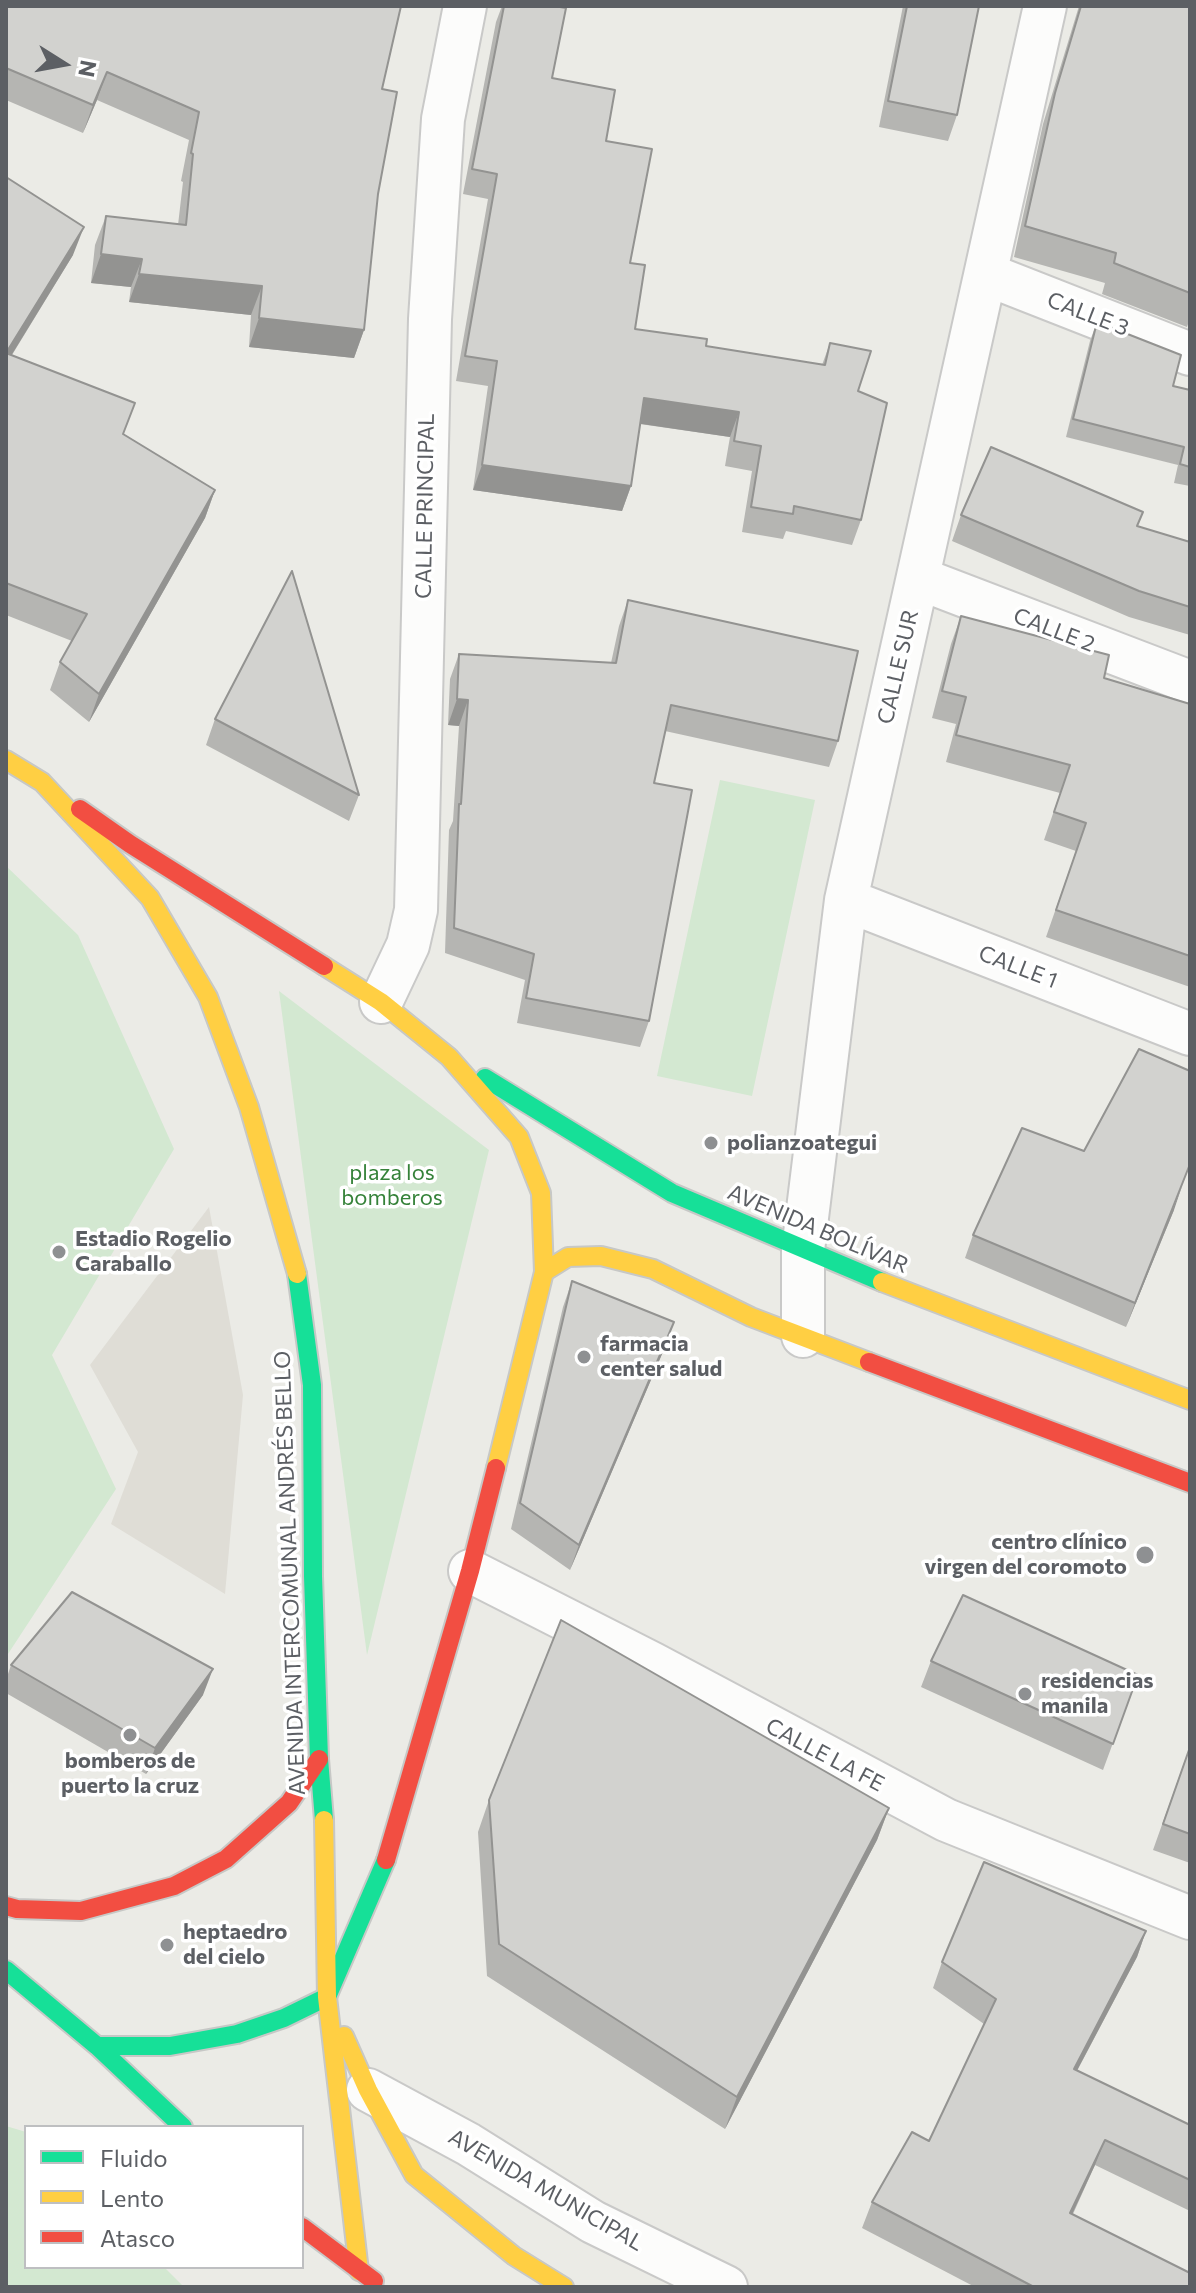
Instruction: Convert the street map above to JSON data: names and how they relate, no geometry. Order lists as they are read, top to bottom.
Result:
{
  "streets": {
    "main road": ["AVENIDA BOLÍVAR", "AVENIDA INTERCOMUNAL ANDRÉS BELLO"],
    "street": [
      "CALLE 3",
      "CALLE PRINCIPAL",
      "CALLE 2",
      "CALLE SUR",
      "CALLE 1",
      "CALLE LA FE",
      "AVENIDA MUNICIPAL"
    ]
  },
  "crossings": [
    ["CALLE 3", "CALLE SUR"],
    ["CALLE 2", "CALLE SUR"],
    ["CALLE SUR", "CALLE 1"],
    ["CALLE SUR", "AVENIDA BOLÍVAR"]
  ],
  "parks": ["plaza los bomberos"],
  "places": [
    "polianzoategui",
    "Estadio Rogelio Caraballo",
    "farmacia center salud",
    "centro clínico virgen del coromoto",
    "residencias manila",
    "bomberos de puerto la cruz",
    "heptaedro del cielo"
  ],
  "legend": ["Fluido", "Lento", "Atasco"],
  "north": "right"
}
